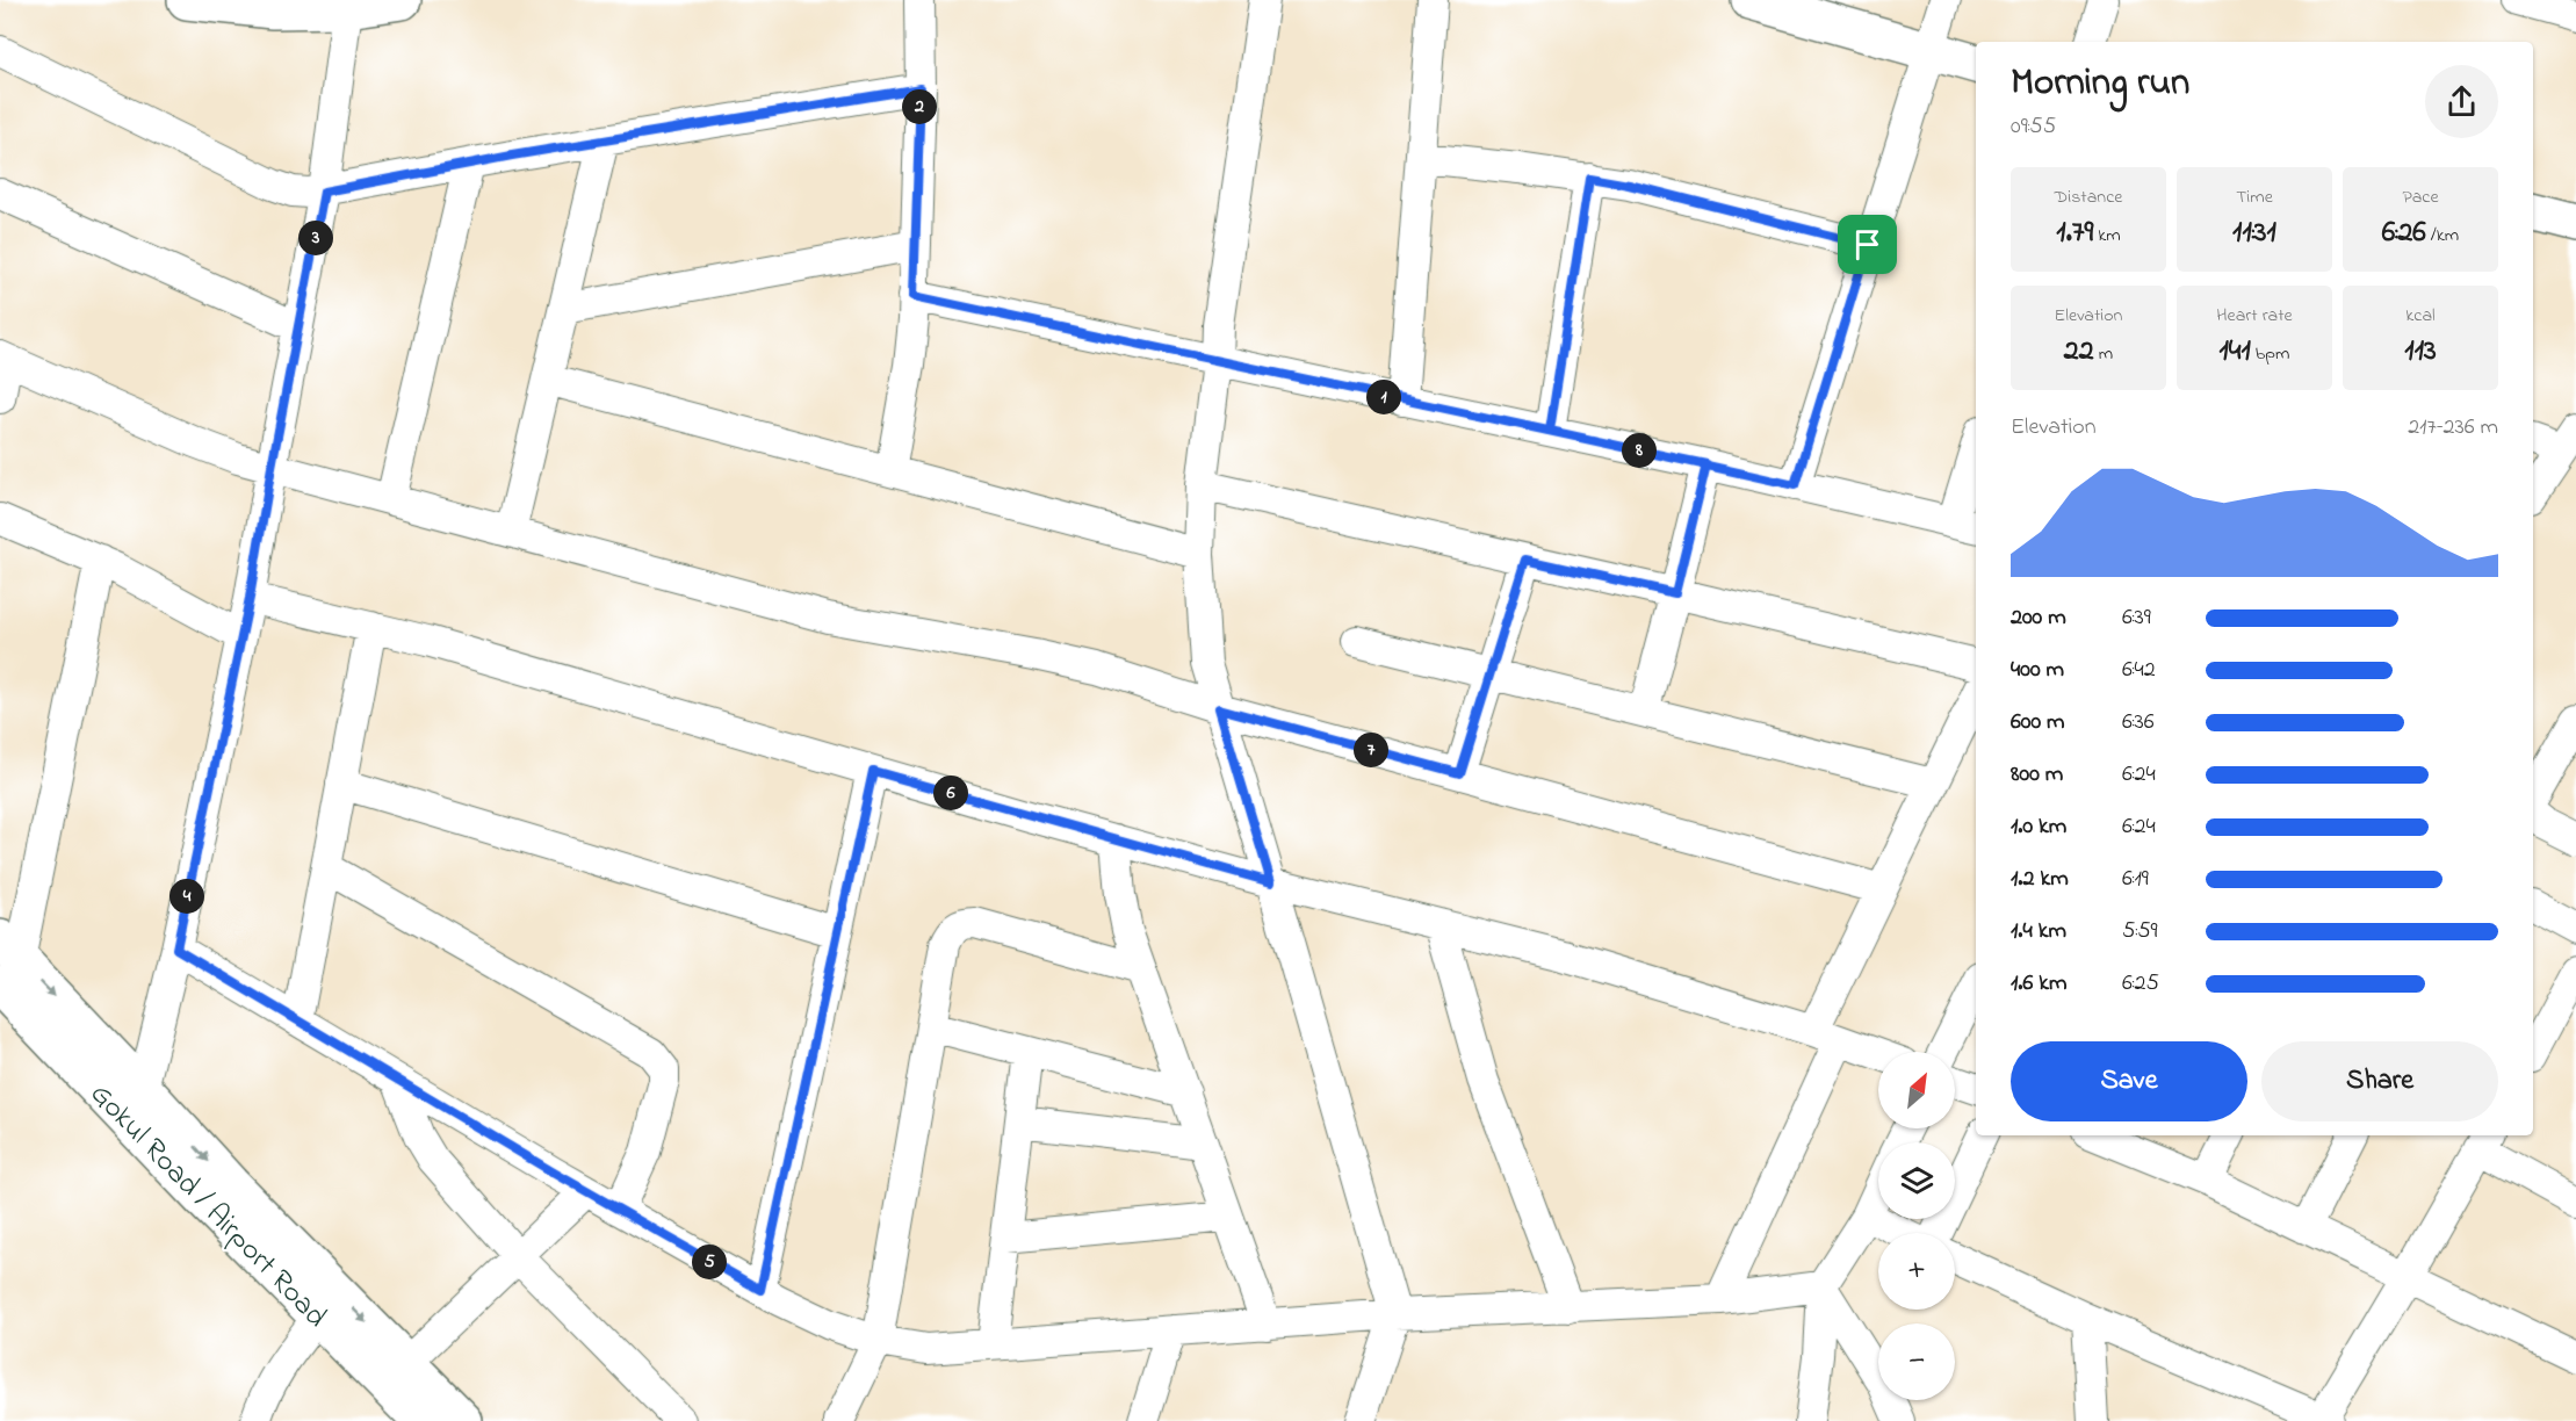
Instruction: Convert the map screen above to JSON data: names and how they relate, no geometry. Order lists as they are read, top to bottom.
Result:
{
  "streets": {
    "main road": ["Gokul Road / Airport Road"]
  },
  "north": "top right",
  "page": {
    "heading": ["Morning run", "09:55"],
    "pins": [
      "2",
      "3",
      "1",
      "8",
      "7",
      "6",
      "4",
      "5"
    ],
    "stats": [
      ["Distance", "1.79 km"],
      ["Time", "11:31"],
      ["Pace", "6:26 /km"],
      ["Elevation", "22 m"],
      ["Heart rate", "141 bpm"],
      ["kcal", "113"]
    ],
    "chart": ["Elevation", "217–236 m"],
    "list": [
      {
        "name": "200 m",
        "note": "6:39"
      },
      {
        "name": "400 m",
        "note": "6:42"
      },
      {
        "name": "600 m",
        "note": "6:36"
      },
      {
        "name": "800 m",
        "note": "6:24"
      },
      {
        "name": "1.0 km",
        "note": "6:24"
      },
      {
        "name": "1.2 km",
        "note": "6:19"
      },
      {
        "name": "1.4 km",
        "note": "5:59"
      },
      {
        "name": "1.6 km",
        "note": "6:25"
      }
    ],
    "buttons": ["Save", "Share"],
    "map_buttons": ["+", "−"]
  }
}
